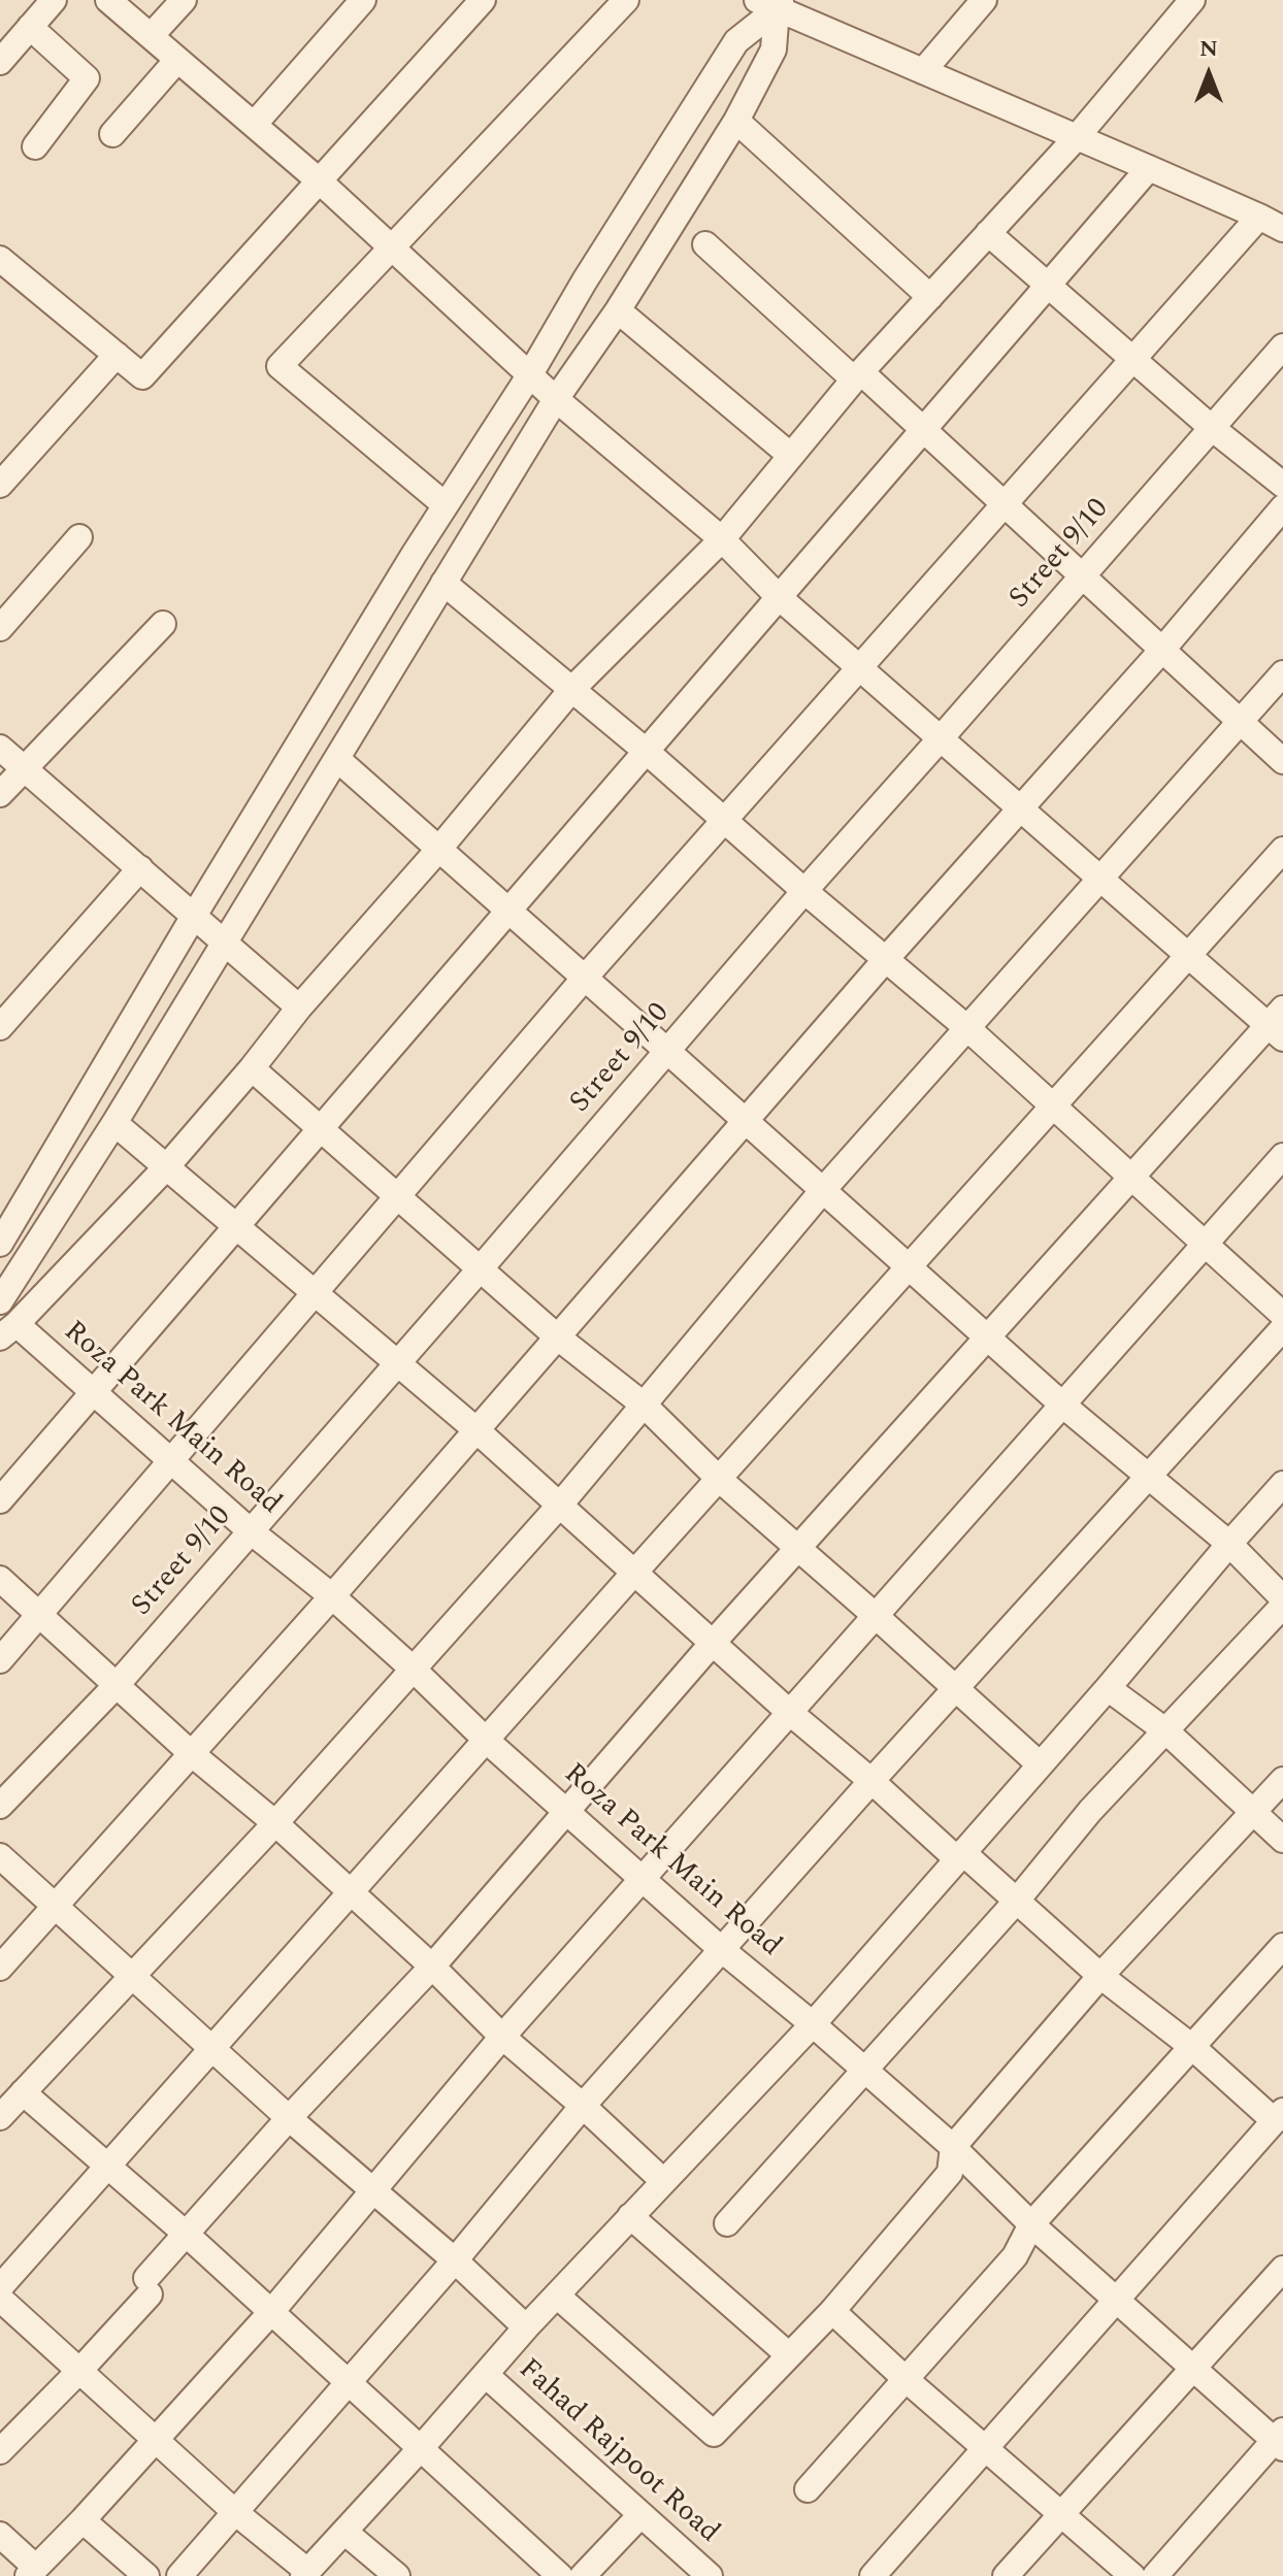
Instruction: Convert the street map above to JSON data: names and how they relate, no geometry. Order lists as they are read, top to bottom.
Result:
{
  "streets": {
    "street": ["Street 9/10", "Roza Park Main Road", "Fahad Rajpoot Road"]
  },
  "crossings": [
    ["Street 9/10", "Roza Park Main Road"]
  ],
  "north": "top"
}
